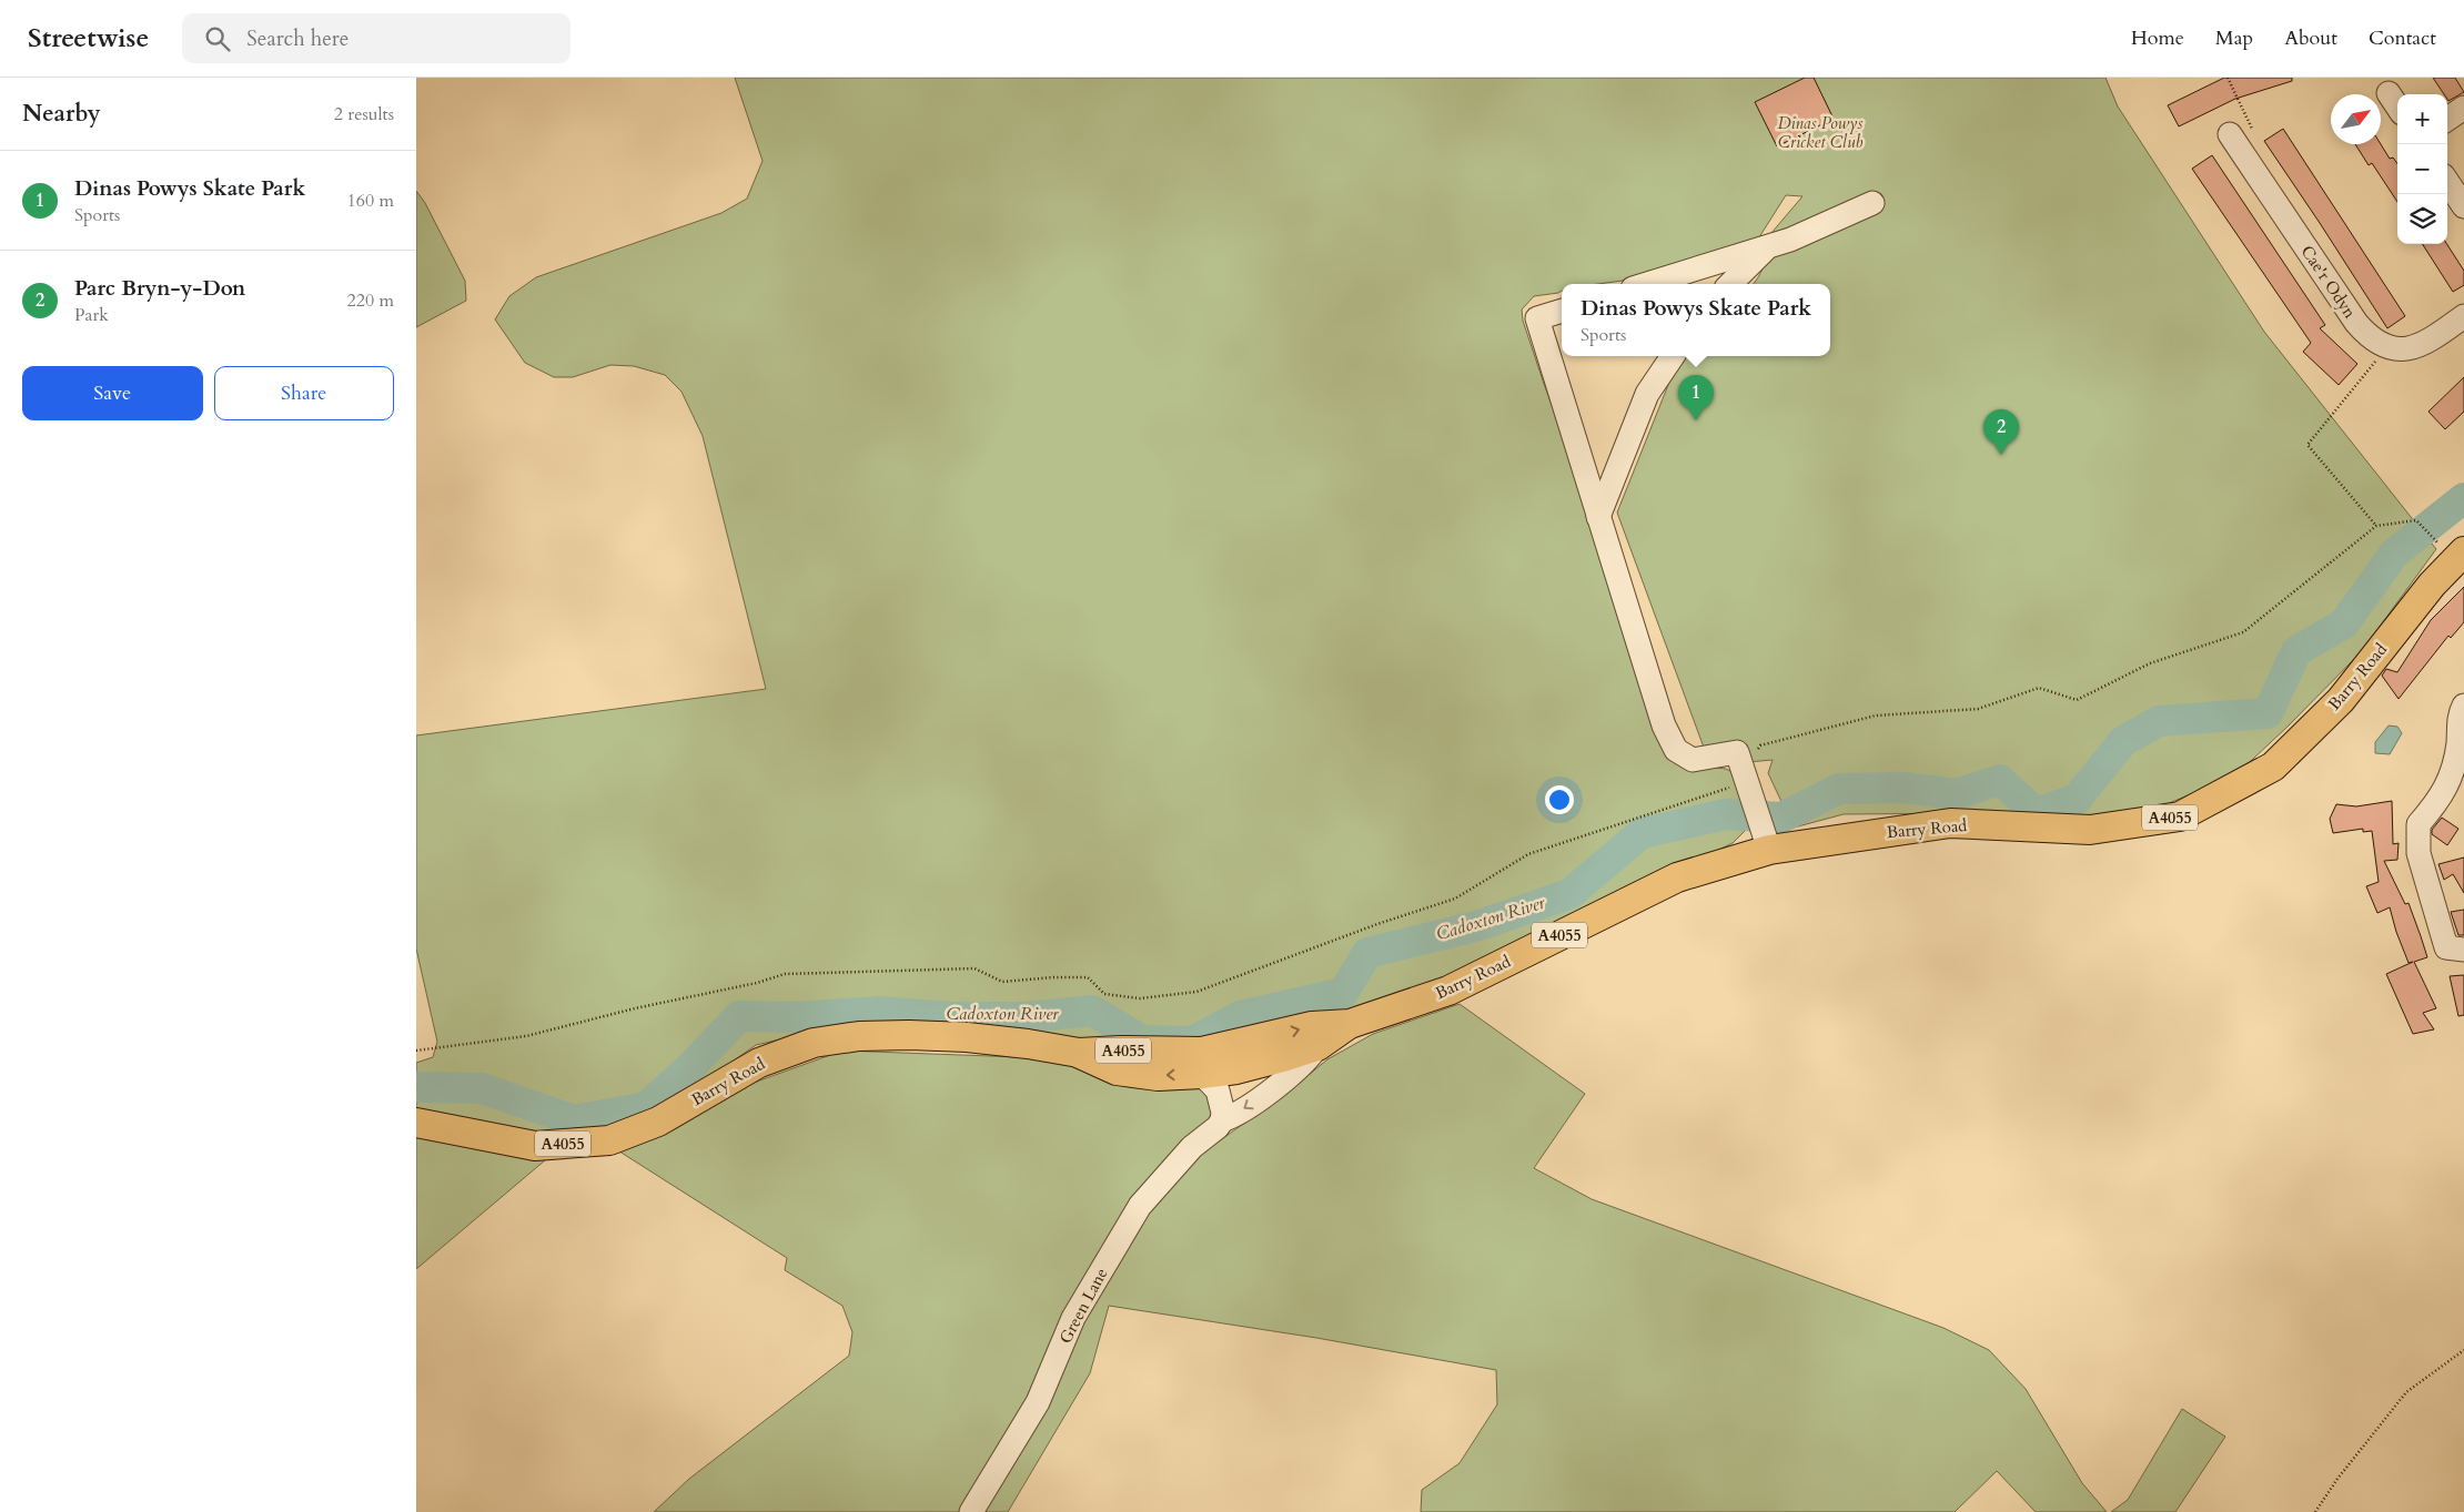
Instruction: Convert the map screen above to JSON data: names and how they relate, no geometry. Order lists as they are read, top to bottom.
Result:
{
  "streets": {
    "main road": ["Barry Road", "A4055"],
    "street": ["Cae'r Odyn", "Green Lane"]
  },
  "crossings": [
    ["Barry Road", "Green Lane"]
  ],
  "water": ["Cadoxton River"],
  "parks": ["Dinas Powys Cricket Club"],
  "north": "top right",
  "page": {
    "header": "Streetwise",
    "search": "Search here",
    "nav": [
      "Home",
      "Map",
      "About",
      "Contact"
    ],
    "heading": ["Nearby", "2 results"],
    "map_buttons": ["+", "−"],
    "list": [
      {
        "mark": "1",
        "name": "Dinas Powys Skate Park",
        "note": "Sports",
        "value": "160 m"
      },
      {
        "mark": "2",
        "name": "Parc Bryn-y-Don",
        "note": "Park",
        "value": "220 m"
      }
    ],
    "popup": ["Dinas Powys Skate Park", "Sports"],
    "buttons": ["Save", "Share"],
    "pins": ["1", "2"]
  }
}
